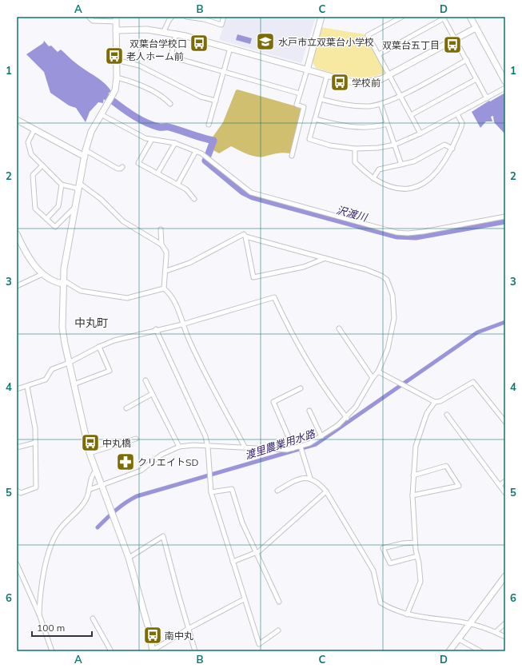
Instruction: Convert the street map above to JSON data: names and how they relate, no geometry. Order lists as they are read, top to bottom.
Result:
{
  "districts": ["中丸町"],
  "water": ["沢渡川", "渡里農業用水路"],
  "places": {
    "school or university": ["水戸市立双葉台小学校"],
    "bus stop": [
      "双葉台学校口",
      "双葉台五丁目",
      "老人ホーム前",
      "学校前",
      "中丸橋",
      "南中丸"
    ],
    "pharmacy": ["クリエイトSD"]
  },
  "scale_bar": "100 m",
  "grid": {
    "columns": [
      "A",
      "B",
      "C",
      "D"
    ],
    "rows": [
      "1",
      "2",
      "3",
      "4",
      "5",
      "6"
    ]
  }
}
